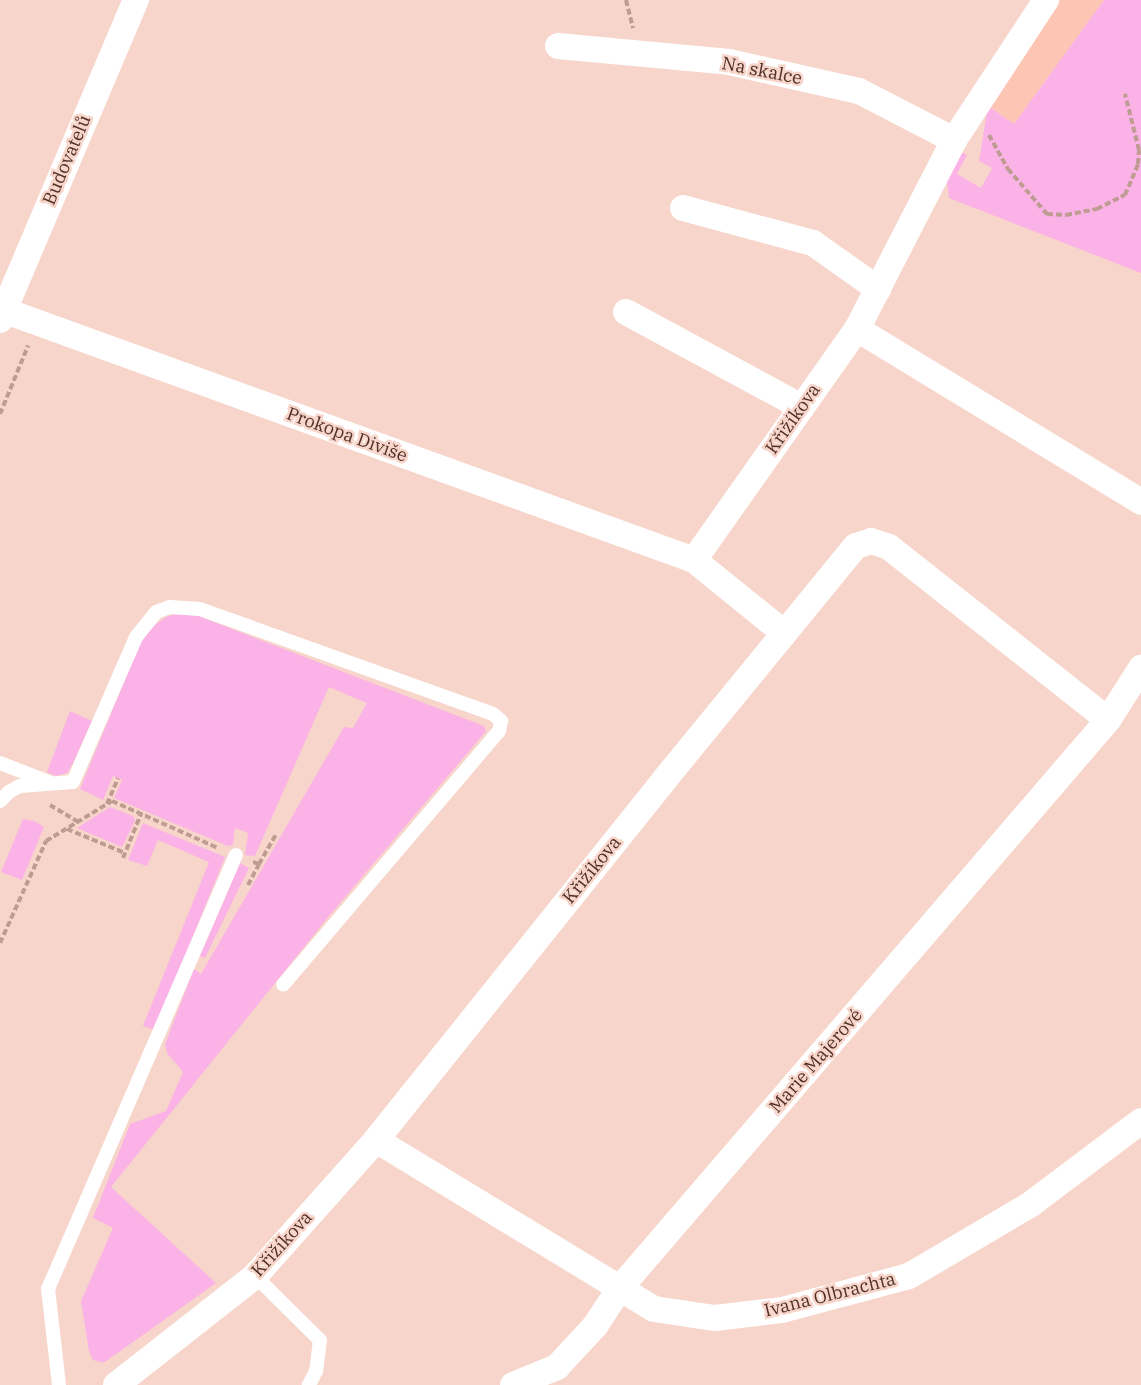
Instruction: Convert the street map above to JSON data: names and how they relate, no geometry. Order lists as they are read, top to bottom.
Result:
{
  "streets": {
    "street": [
      "Na skalce",
      "Budovatelů",
      "Křižíkova",
      "Prokopa Diviše",
      "Marie Majerové",
      "Ivana Olbrachta"
    ]
  },
  "crossings": [
    ["Na skalce", "Křižíkova"],
    ["Budovatelů", "Prokopa Diviše"],
    ["Křižíkova", "Prokopa Diviše"],
    ["Křižíkova", "Marie Majerové"],
    ["Křižíkova", "Ivana Olbrachta"],
    ["Marie Majerové", "Ivana Olbrachta"]
  ]
}
